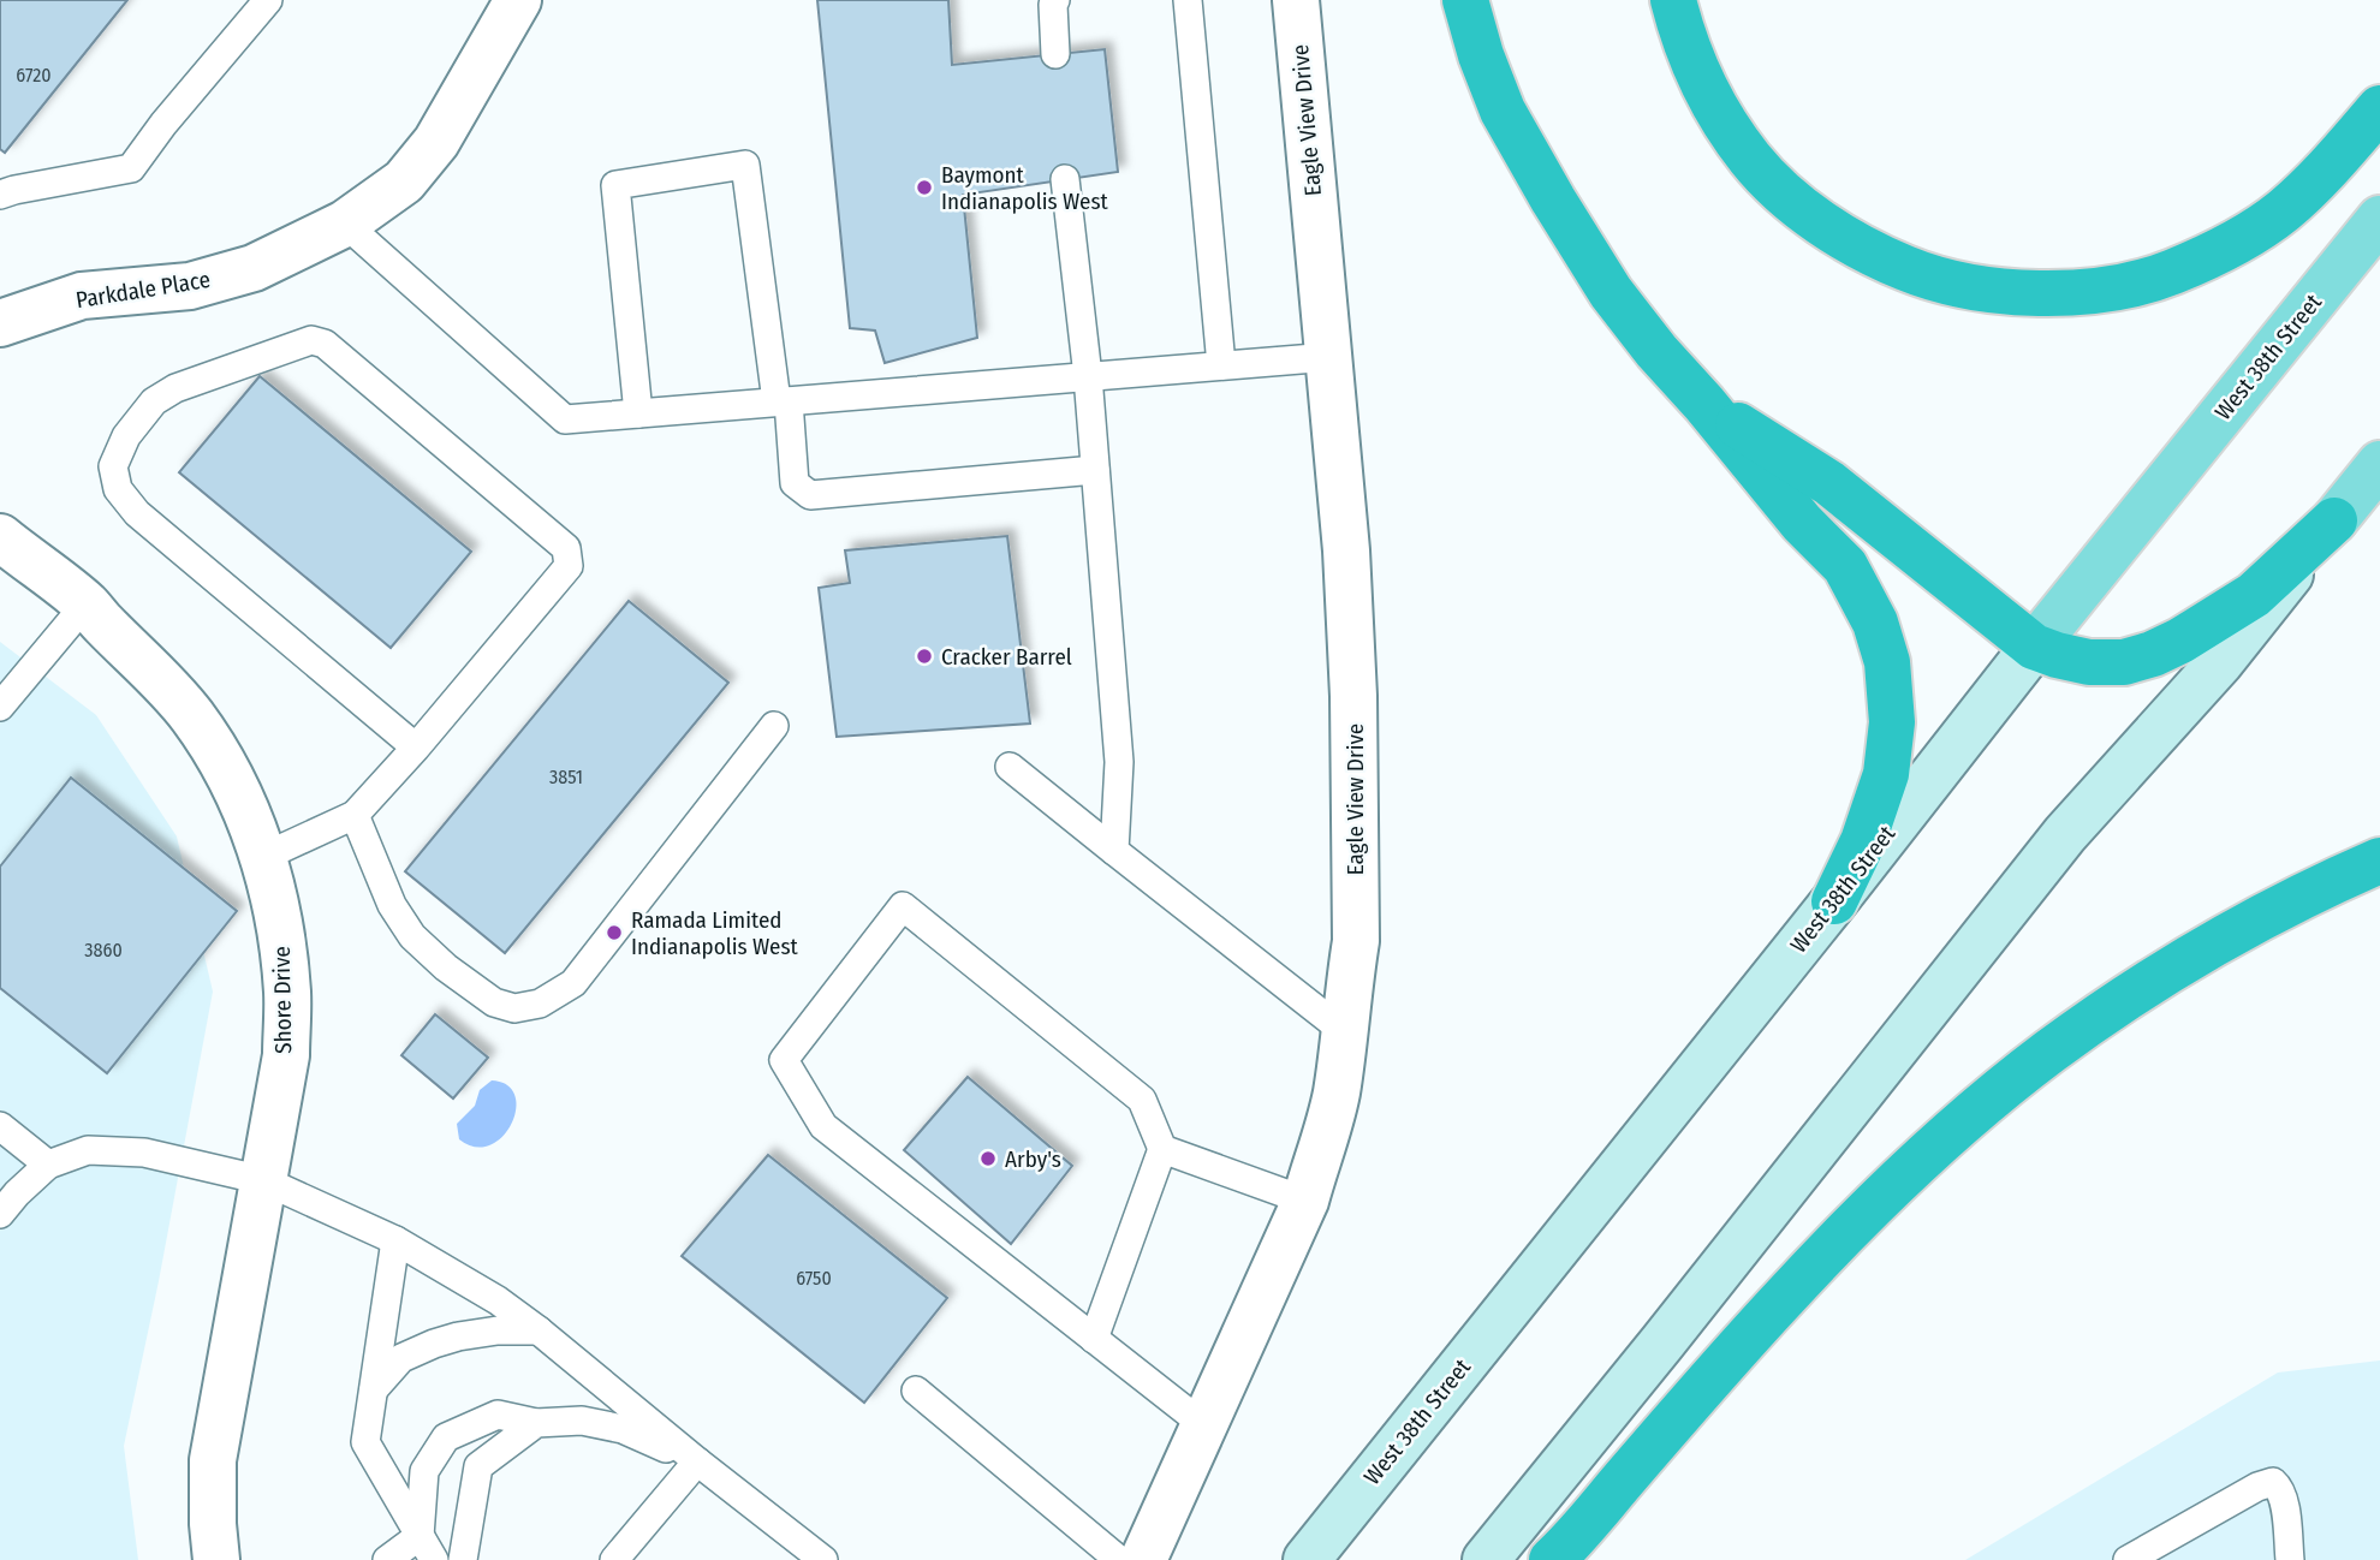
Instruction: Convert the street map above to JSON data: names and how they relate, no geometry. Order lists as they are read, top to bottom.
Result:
{
  "streets": {
    "main road": ["West 38th Street"],
    "street": ["Eagle View Drive", "Parkdale Place", "Shore Drive"]
  },
  "places": [
    "Baymont Indianapolis West",
    "Cracker Barrel",
    "Ramada Limited Indianapolis West",
    "Arby's"
  ],
  "house_numbers": [
    "6720",
    "3851",
    "3860",
    "6750"
  ]
}
